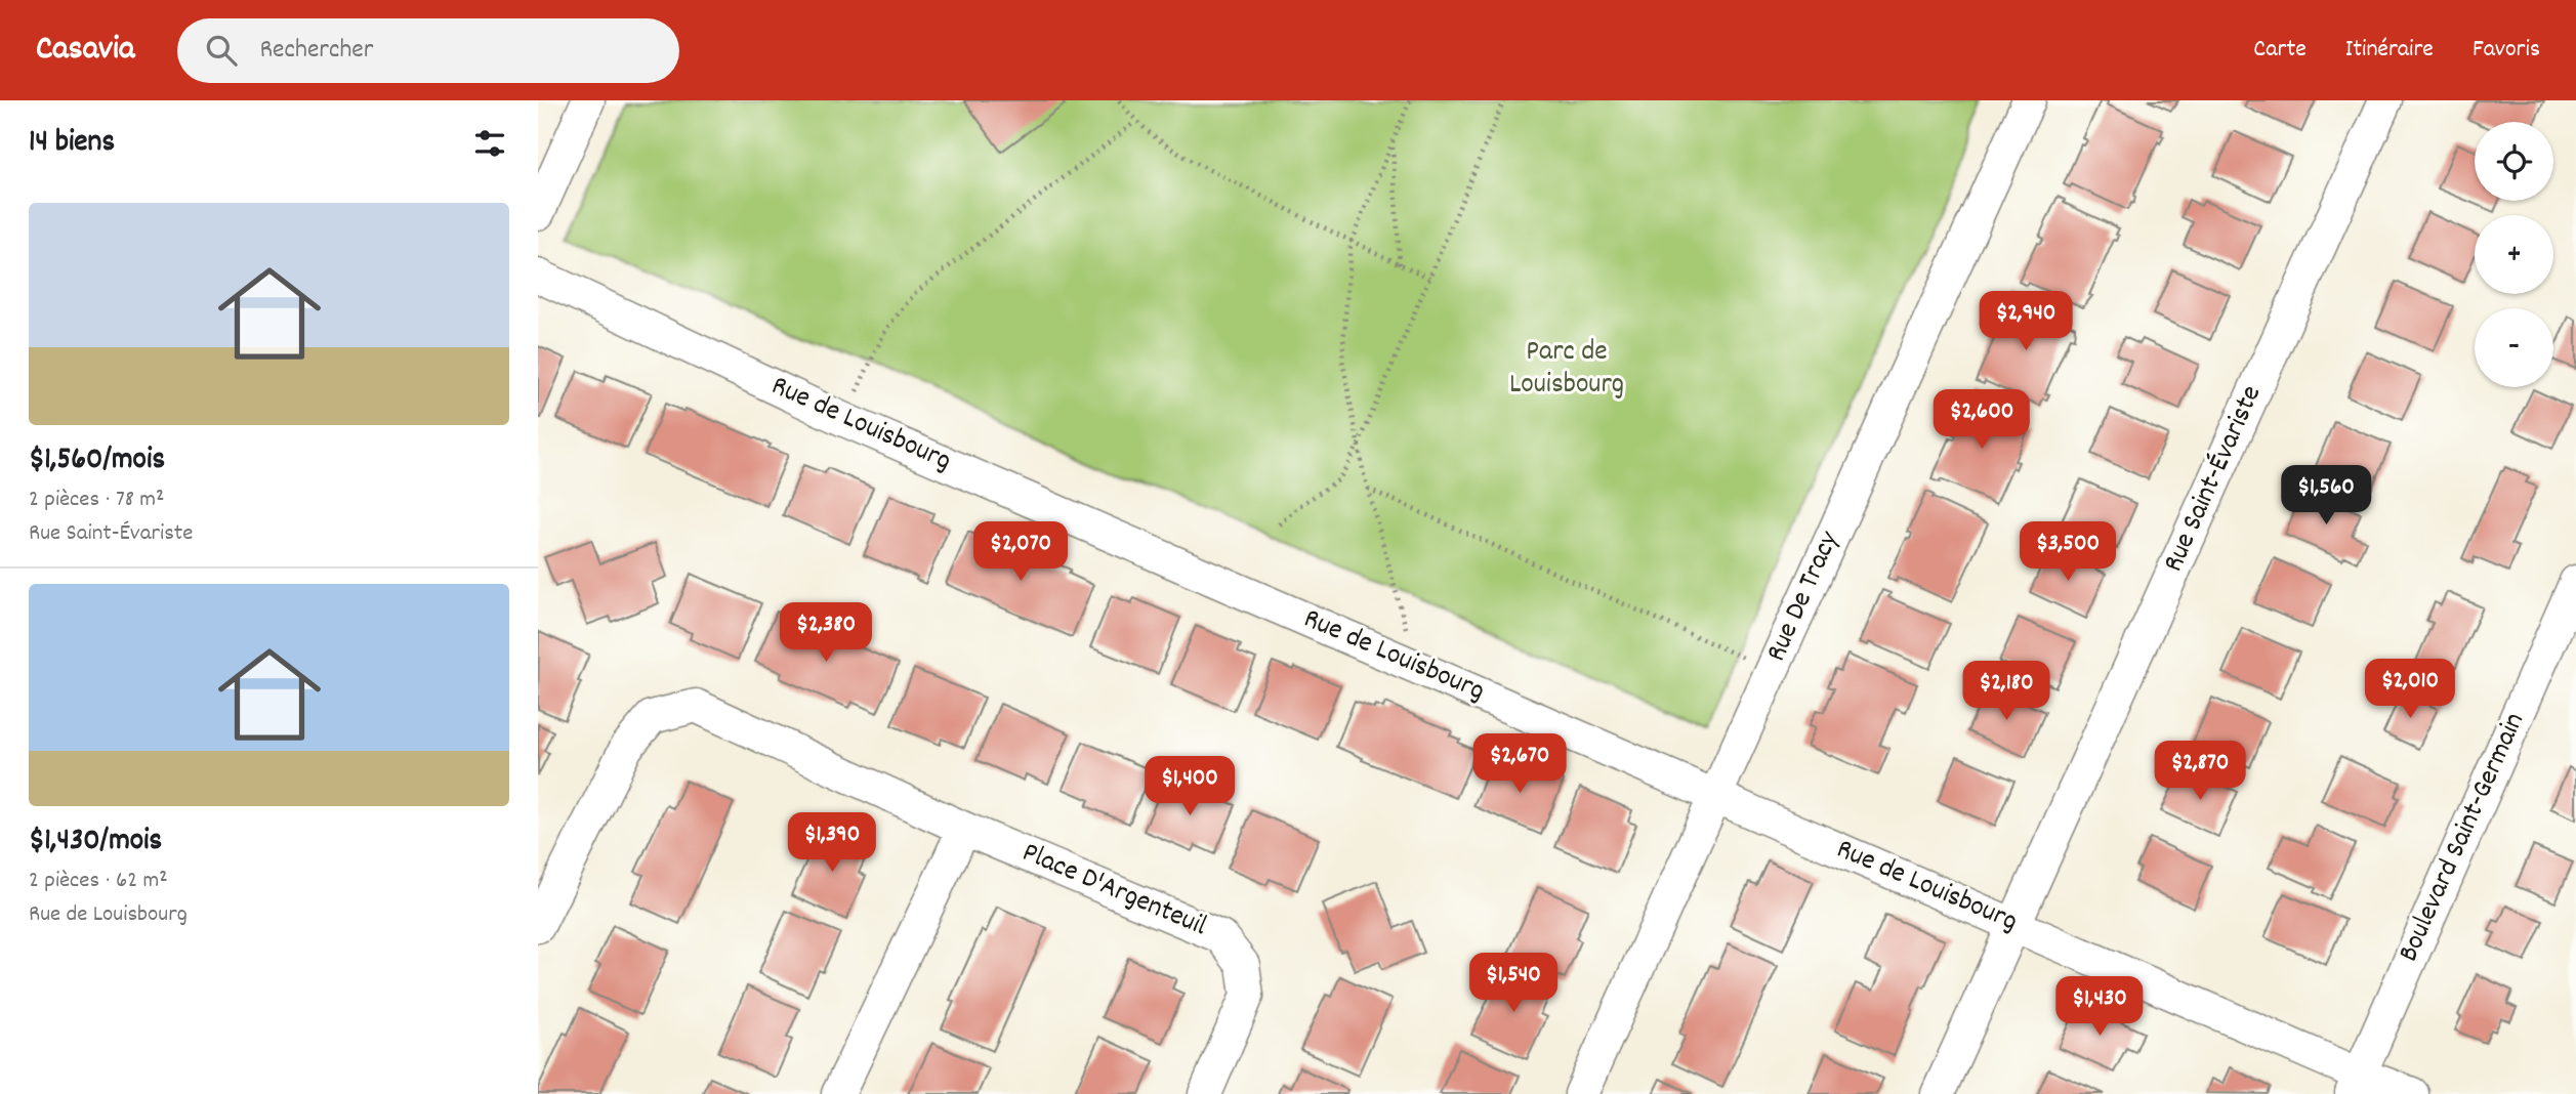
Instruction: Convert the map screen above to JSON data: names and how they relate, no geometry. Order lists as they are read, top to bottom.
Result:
{
  "streets": {
    "street": [
      "Rue de Louisbourg",
      "Rue Saint-Évariste",
      "Rue De Tracy",
      "Boulevard Saint-Germain",
      "Place D'Argenteuil"
    ]
  },
  "crossings": [
    ["Rue de Louisbourg", "Rue Saint-Évariste"],
    ["Rue de Louisbourg", "Rue De Tracy"],
    ["Rue de Louisbourg", "Boulevard Saint-Germain"]
  ],
  "parks": ["Parc de Louisbourg"],
  "page": {
    "header": "Casavia",
    "search": "Rechercher",
    "nav": ["Carte", "Itinéraire", "Favoris"],
    "heading": "14 biens",
    "map_buttons": ["+", "−"],
    "list": [
      {
        "name": "$1,560/mois",
        "note": "2 pièces · 78 m² · Rue Saint-Évariste"
      },
      {
        "name": "$1,430/mois",
        "note": "2 pièces · 62 m² · Rue de Louisbourg"
      }
    ],
    "price": [
      "$2,940",
      "$2,600",
      "$1,560",
      "$2,070",
      "$3,500",
      "$2,380",
      "$2,010",
      "$2,180",
      "$2,670",
      "$2,870",
      "$1,400",
      "$1,390",
      "$1,540",
      "$1,430"
    ]
  }
}
